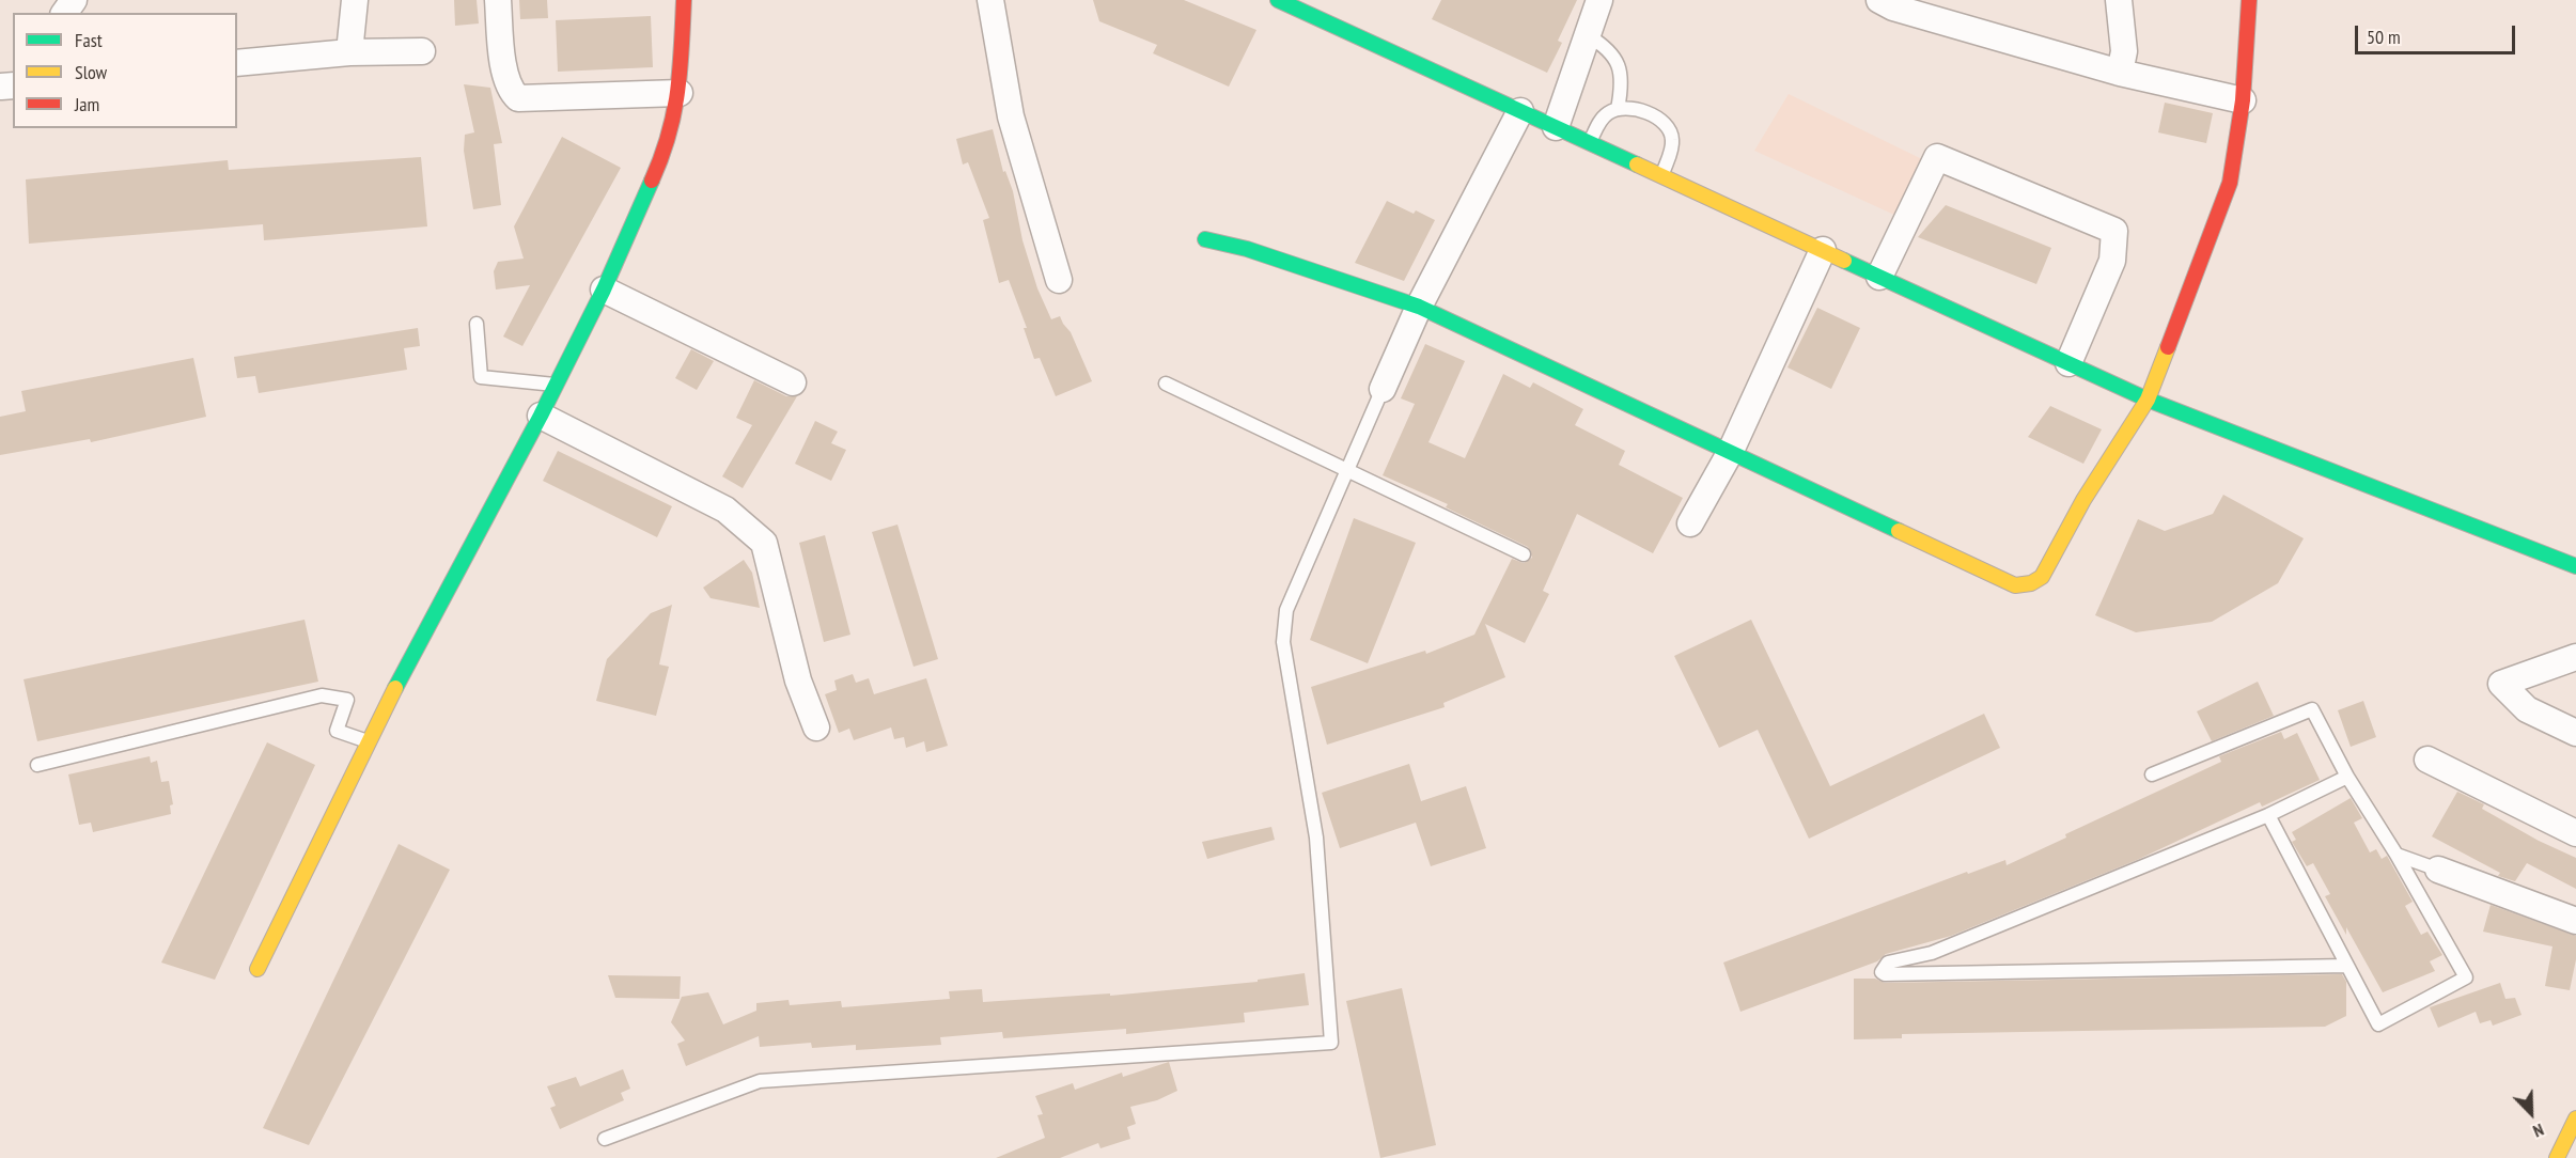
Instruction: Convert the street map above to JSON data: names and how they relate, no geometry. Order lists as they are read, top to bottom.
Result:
{
  "legend": ["Fast", "Slow", "Jam"],
  "scale_bar": "50 m",
  "north": "bottom right"
}
